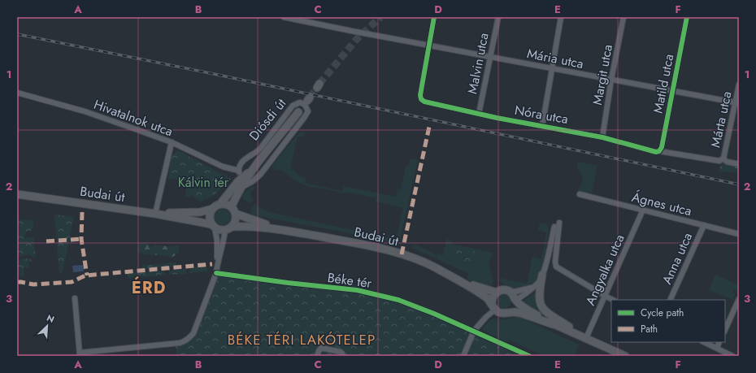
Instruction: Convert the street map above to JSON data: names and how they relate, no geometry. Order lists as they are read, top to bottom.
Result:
{
  "streets": {
    "main road": ["Diósdi út", "Budai út"],
    "street": [
      "Mária utca",
      "Malvin utca",
      "Margit utca",
      "Matild utca",
      "Nóra utca",
      "Hivatalnok utca",
      "Márta utca",
      "Ágnes utca",
      "Anna utca",
      "Angyalka utca",
      "Béke tér"
    ]
  },
  "crossings": [
    ["Mária utca", "Malvin utca"],
    ["Mária utca", "Margit utca"],
    ["Mária utca", "Matild utca"],
    ["Mária utca", "Nóra utca"],
    ["Mária utca", "Márta utca"],
    ["Malvin utca", "Nóra utca"],
    ["Margit utca", "Nóra utca"],
    ["Matild utca", "Nóra utca"],
    ["Nóra utca", "Márta utca"],
    ["Hivatalnok utca", "Diósdi út"],
    ["Diósdi út", "Budai út"],
    ["Budai út", "Angyalka utca"],
    ["Ágnes utca", "Anna utca"],
    ["Ágnes utca", "Angyalka utca"]
  ],
  "districts": ["ÉRD", "BÉKE TÉRI LAKÓTELEP"],
  "parks": ["Kálvin tér"],
  "legend": ["Cycle path", "Path"],
  "north": "top right",
  "grid": {
    "columns": [
      "A",
      "B",
      "C",
      "D",
      "E",
      "F"
    ],
    "rows": ["1", "2", "3"]
  }
}
